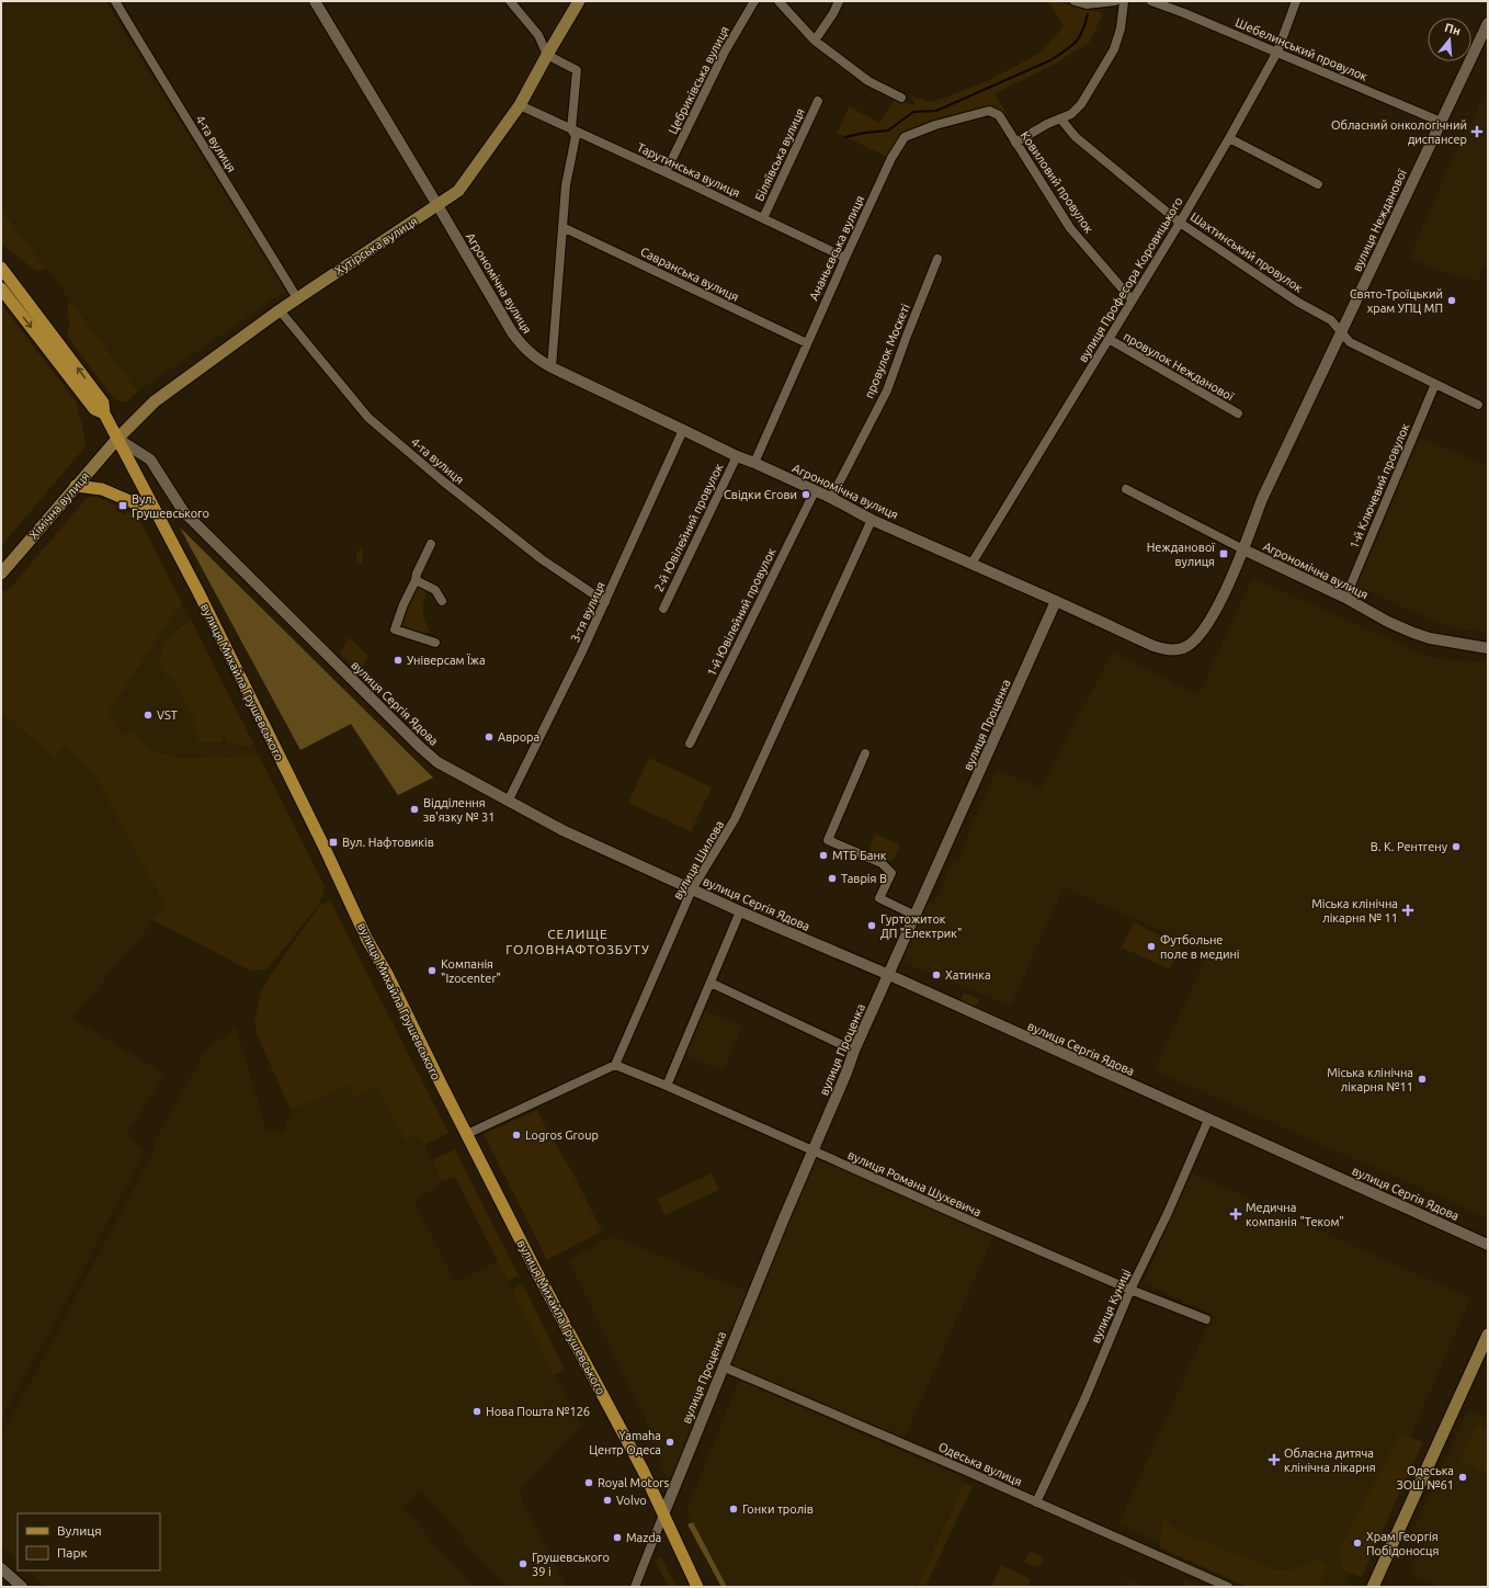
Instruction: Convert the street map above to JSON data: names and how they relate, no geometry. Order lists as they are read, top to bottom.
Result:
{
  "streets": {
    "main road": ["Хутірська вулиця", "Хімічна вулиця", "вулиця Михайла Грушевського"],
    "street": [
      "Шебелинський провулок",
      "Цебриківська вулиця",
      "4-та вулиця",
      "Біляївська вулиця",
      "Тарутинська вулиця",
      "Ковиловий провулок",
      "вулиця Нежданової",
      "Ананьєвська вулиця",
      "Шахтинський провулок",
      "Савранська вулиця",
      "вулиця Професора Коровицького",
      "Агрономічна вулиця",
      "провулок Москеті",
      "провулок Нежданової",
      "1-й Ключевий провулок",
      "2-й Ювілейний провулок",
      "3-тя вулиця",
      "1-й Ювілейний провулок",
      "вулиця Сергія Ядова",
      "вулиця Проценка",
      "вулиця Шилова",
      "вулиця Романа Шухевича",
      "вулиця Куниці",
      "Одеська вулиця"
    ]
  },
  "crossings": [
    ["Шебелинський провулок", "вулиця Нежданової"],
    ["Шебелинський провулок", "вулиця Професора Коровицького"],
    ["Цебриківська вулиця", "Тарутинська вулиця"],
    ["4-та вулиця", "Хутірська вулиця"],
    ["4-та вулиця", "3-тя вулиця"],
    ["Біляївська вулиця", "Тарутинська вулиця"],
    ["Тарутинська вулиця", "Хутірська вулиця"],
    ["Тарутинська вулиця", "Ананьєвська вулиця"],
    ["Ковиловий провулок", "Ананьєвська вулиця"],
    ["Ковиловий провулок", "вулиця Професора Коровицького"],
    ["вулиця Нежданової", "Шахтинський провулок"],
    ["вулиця Нежданової", "Агрономічна вулиця"],
    ["Хутірська вулиця", "Агрономічна вулиця"],
    ["Хутірська вулиця", "Хімічна вулиця"],
    ["Хутірська вулиця", "вулиця Михайла Грушевського"],
    ["Хутірська вулиця", "вулиця Сергія Ядова"],
    ["Ананьєвська вулиця", "Савранська вулиця"],
    ["Ананьєвська вулиця", "Агрономічна вулиця"],
    ["Шахтинський провулок", "вулиця Професора Коровицького"],
    ["Шахтинський провулок", "1-й Ключевий провулок"],
    ["вулиця Професора Коровицького", "Агрономічна вулиця"],
    ["вулиця Професора Коровицького", "провулок Нежданової"],
    ["Агрономічна вулиця", "провулок Москеті"],
    ["Агрономічна вулиця", "1-й Ключевий провулок"],
    ["Агрономічна вулиця", "2-й Ювілейний провулок"],
    ["Агрономічна вулиця", "3-тя вулиця"],
    ["Агрономічна вулиця", "1-й Ювілейний провулок"],
    ["Агрономічна вулиця", "вулиця Проценка"],
    ["Агрономічна вулиця", "вулиця Шилова"],
    ["Хімічна вулиця", "вулиця Михайла Грушевського"],
    ["Хімічна вулиця", "вулиця Сергія Ядова"],
    ["3-тя вулиця", "вулиця Сергія Ядова"],
    ["вулиця Михайла Грушевського", "вулиця Сергія Ядова"],
    ["вулиця Михайла Грушевського", "вулиця Проценка"],
    ["вулиця Сергія Ядова", "вулиця Проценка"],
    ["вулиця Сергія Ядова", "вулиця Шилова"],
    ["вулиця Сергія Ядова", "вулиця Куниці"],
    ["вулиця Проценка", "вулиця Романа Шухевича"],
    ["вулиця Проценка", "Одеська вулиця"],
    ["вулиця Шилова", "вулиця Романа Шухевича"],
    ["вулиця Романа Шухевича", "вулиця Куниці"],
    ["вулиця Куниці", "Одеська вулиця"]
  ],
  "districts": ["СЕЛИЩЕ ГОЛОВНАФТОЗБУТУ"],
  "places": {
    "health": [
      "Обласний онкологічний диспансер",
      "Міська клінічна лікарня № 11",
      "Медична компанія \"Теком\"",
      "Обласна дитяча клінічна лікарня"
    ],
    "other": [
      "Свято-Троїцький храм УПЦ МП",
      "Свідки Єгови",
      "Універсам Їжа",
      "VST",
      "Аврора",
      "Відділення зв'язку № 31",
      "В. К. Рентгену",
      "МТБ Банк",
      "Таврія В",
      "Гуртожиток ДП \"Електрик\"",
      "Футбольне поле в медині",
      "Компанія \"Izocenter\"",
      "Хатинка",
      "Міська клінічна лікарня №11",
      "Logros Group",
      "Нова Пошта №126",
      "Yamaha Центр Одеса",
      "Одеська ЗОШ №61",
      "Royal Motors",
      "Volvo",
      "Гонки тролів",
      "Mazda",
      "Храм Георгія Побідоносця",
      "Грушевського 39 і"
    ],
    "transit": ["Вул. Грушевського", "Нежданової вулиця", "Вул. Нафтовиків"]
  },
  "legend": ["Вулиця", "Парк"],
  "north": "top"
}
